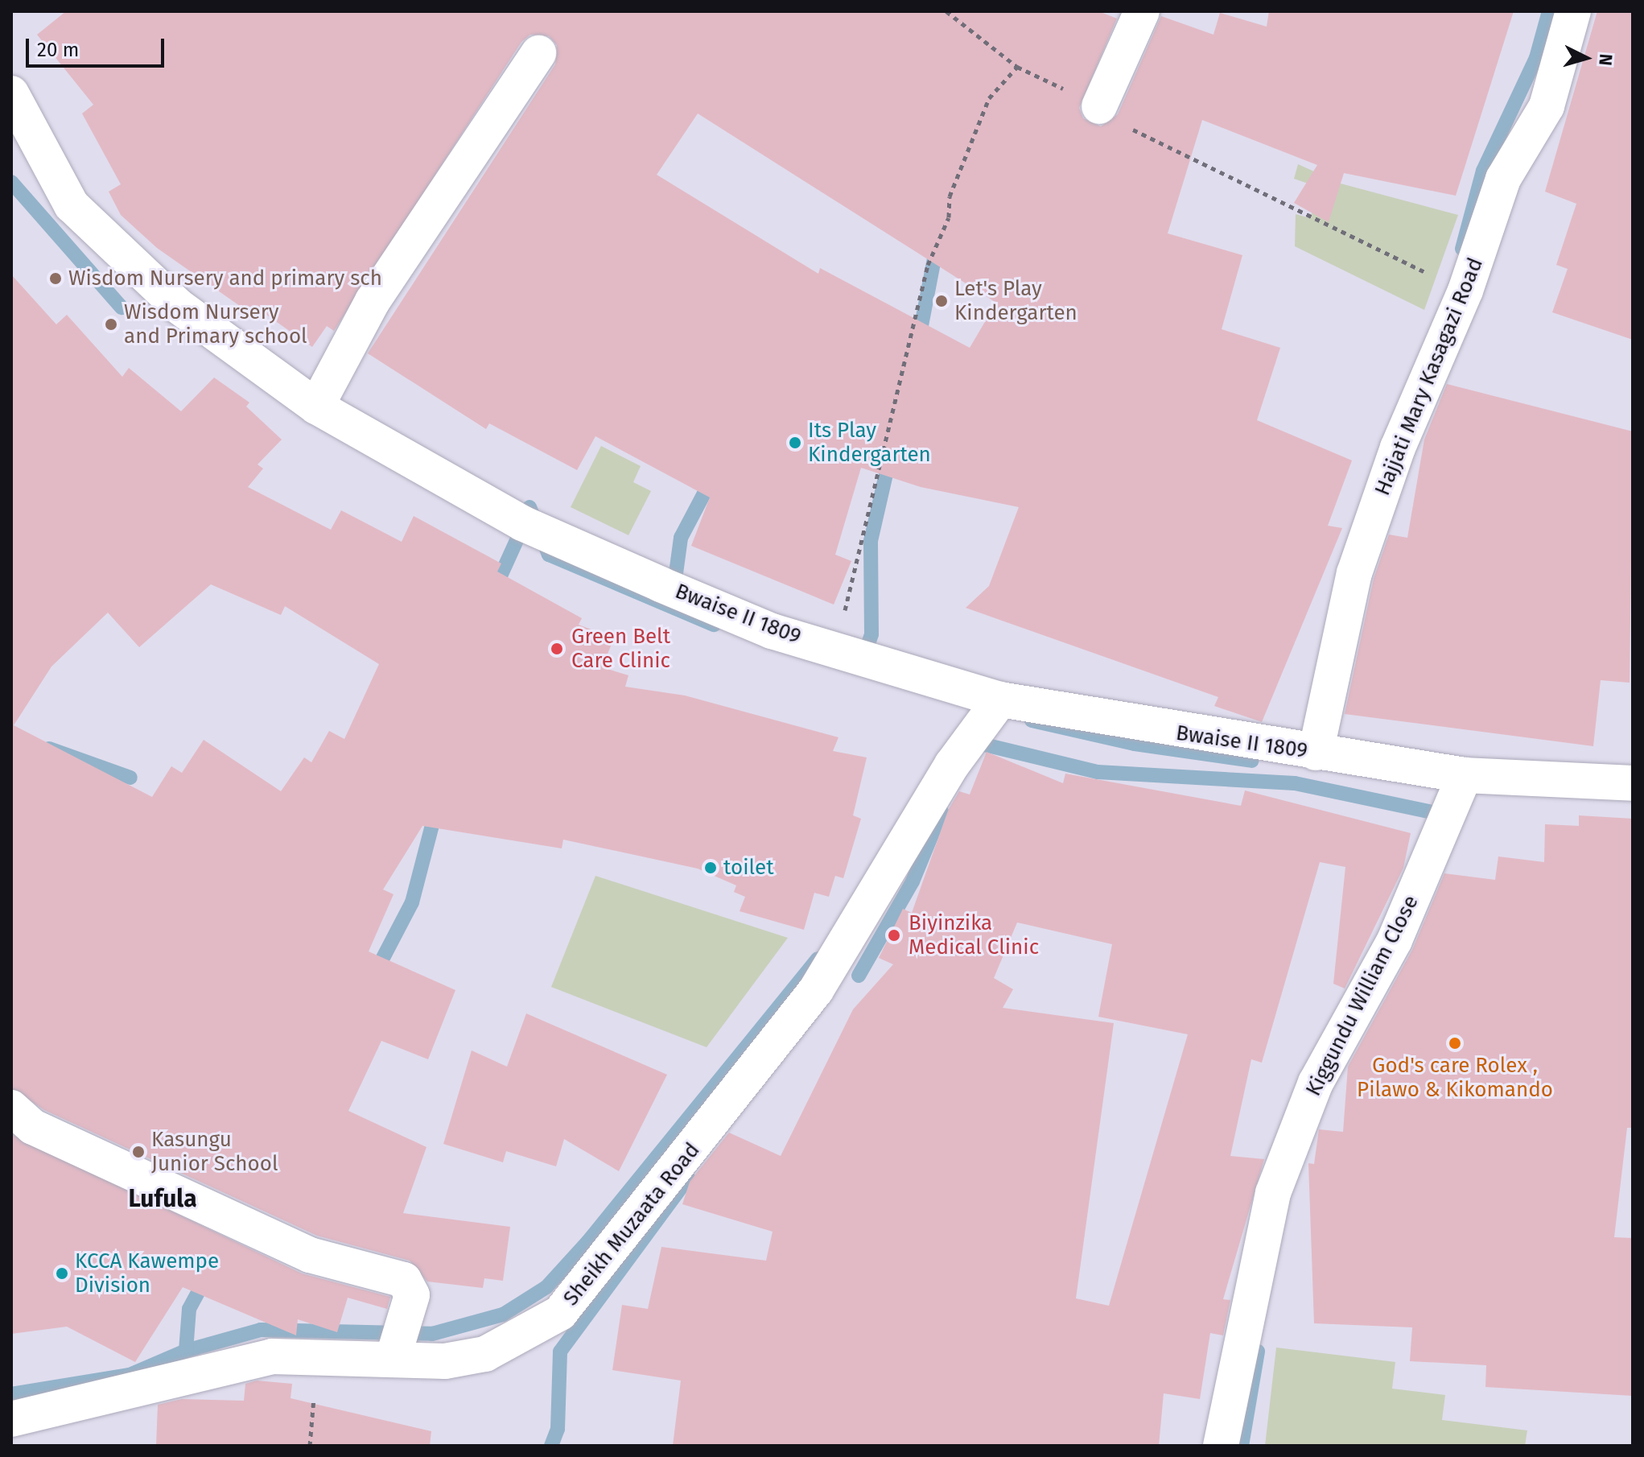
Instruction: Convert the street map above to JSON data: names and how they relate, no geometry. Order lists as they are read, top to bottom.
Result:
{
  "streets": {
    "street": [
      "Hajjati Mary Kasagazi Road",
      "Bwaise II 1809",
      "Kiggundu William Close",
      "Sheikh Muzaata Road"
    ]
  },
  "crossings": [
    ["Hajjati Mary Kasagazi Road", "Bwaise II 1809"],
    ["Bwaise II 1809", "Kiggundu William Close"],
    ["Bwaise II 1809", "Sheikh Muzaata Road"]
  ],
  "districts": ["Lufula"],
  "places": [
    "Wisdom Nursery and primary sch",
    "Let's Play Kindergarten",
    "Wisdom Nursery and Primary school",
    "Its Play Kindergarten",
    "Green Belt Care Clinic",
    "toilet",
    "Biyinzika Medical Clinic",
    "God's care Rolex , Pilawo & Kikomando",
    "Kasungu Junior School",
    "KCCA Kawempe Division"
  ],
  "scale_bar": "20 m",
  "north": "right"
}
